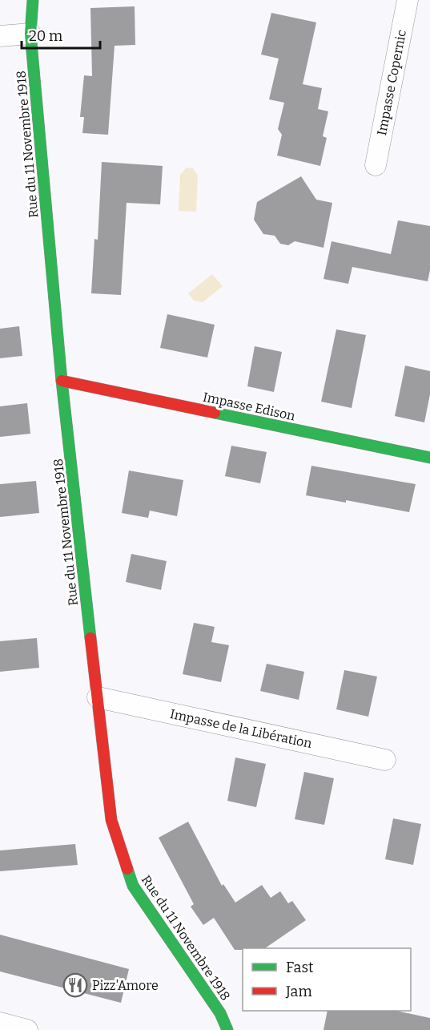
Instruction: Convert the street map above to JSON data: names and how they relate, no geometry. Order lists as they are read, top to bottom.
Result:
{
  "streets": {
    "street": [
      "Impasse Copernic",
      "Rue du 11 Novembre 1918",
      "Impasse Edison",
      "Impasse de la Libération"
    ]
  },
  "crossings": [
    ["Rue du 11 Novembre 1918", "Impasse Edison"],
    ["Rue du 11 Novembre 1918", "Impasse de la Libération"]
  ],
  "places": {
    "restaurant": ["Pizz'Amore"]
  },
  "legend": ["Fast", "Jam"],
  "scale_bar": "20 m"
}
